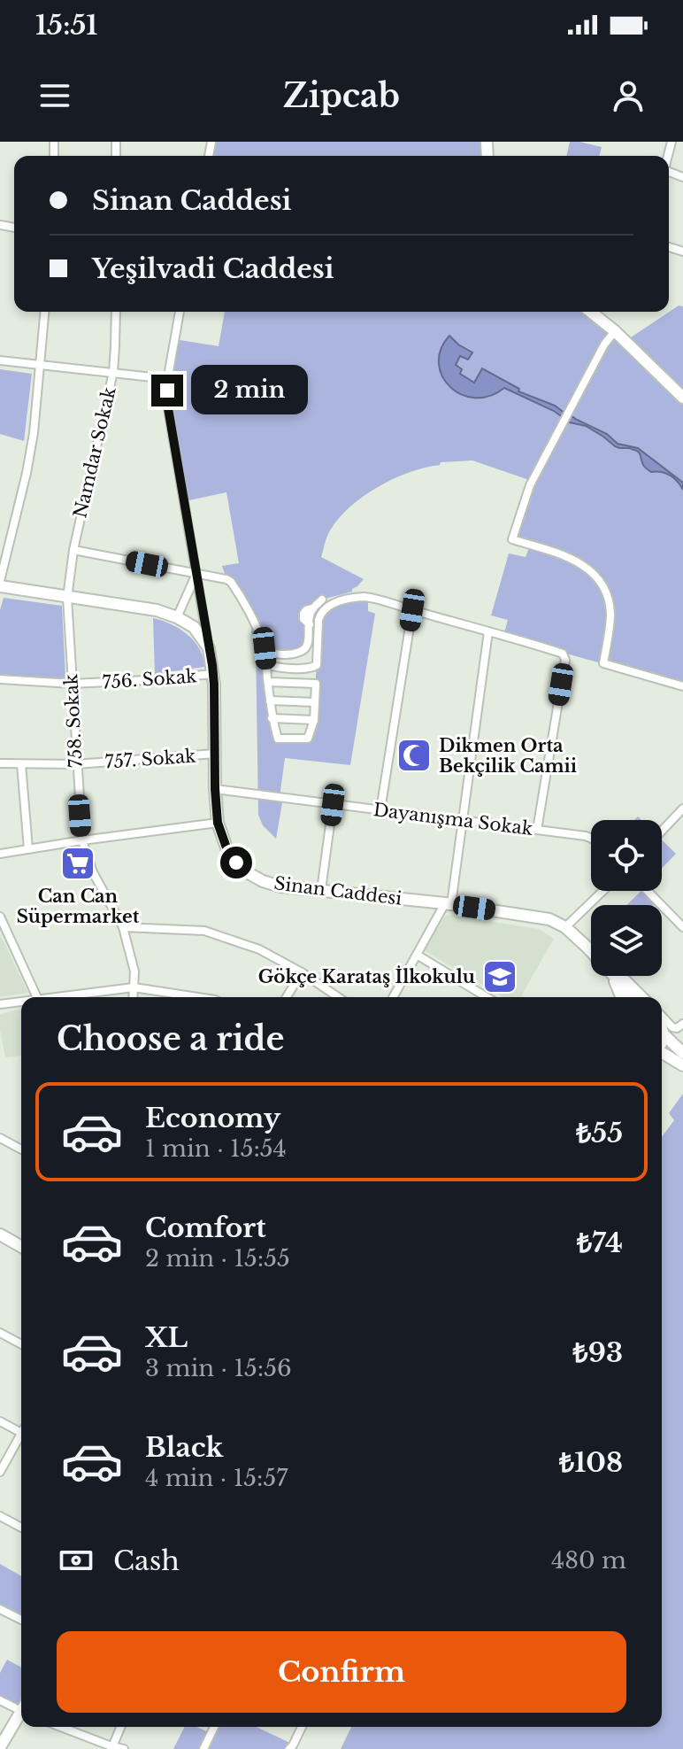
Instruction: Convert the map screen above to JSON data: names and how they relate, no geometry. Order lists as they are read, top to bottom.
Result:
{
  "streets": {
    "main road": ["Sinan Caddesi"],
    "street": [
      "Namdar Sokak",
      "756. Sokak",
      "758. Sokak",
      "757. Sokak",
      "Dayanışma Sokak"
    ]
  },
  "crossings": [
    ["Namdar Sokak", "758. Sokak"],
    ["756. Sokak", "758. Sokak"],
    ["756. Sokak", "Sinan Caddesi"],
    ["758. Sokak", "757. Sokak"],
    ["757. Sokak", "Sinan Caddesi"],
    ["Dayanışma Sokak", "Sinan Caddesi"]
  ],
  "places": {
    "mosque": ["Dikmen Orta Bekçilik Camii"],
    "supermarket": ["Can Can Süpermarket"],
    "school or university": ["Gökçe Karataş İlkokulu"]
  },
  "page": {
    "status": "15:51",
    "header": "Zipcab",
    "banner": ["Sinan Caddesi", "Yeşilvadi Caddesi"],
    "bubble": "2 min",
    "heading": "Choose a ride",
    "list": [
      {
        "name": "Economy",
        "note": "1 min · 15:54",
        "value": "₺55"
      },
      {
        "name": "Comfort",
        "note": "2 min · 15:55",
        "value": "₺74"
      },
      {
        "name": "XL",
        "note": "3 min · 15:56",
        "value": "₺93"
      },
      {
        "name": "Black",
        "note": "4 min · 15:57",
        "value": "₺108"
      }
    ],
    "pay": ["Cash", "480 m"],
    "buttons": "Confirm"
  }
}
